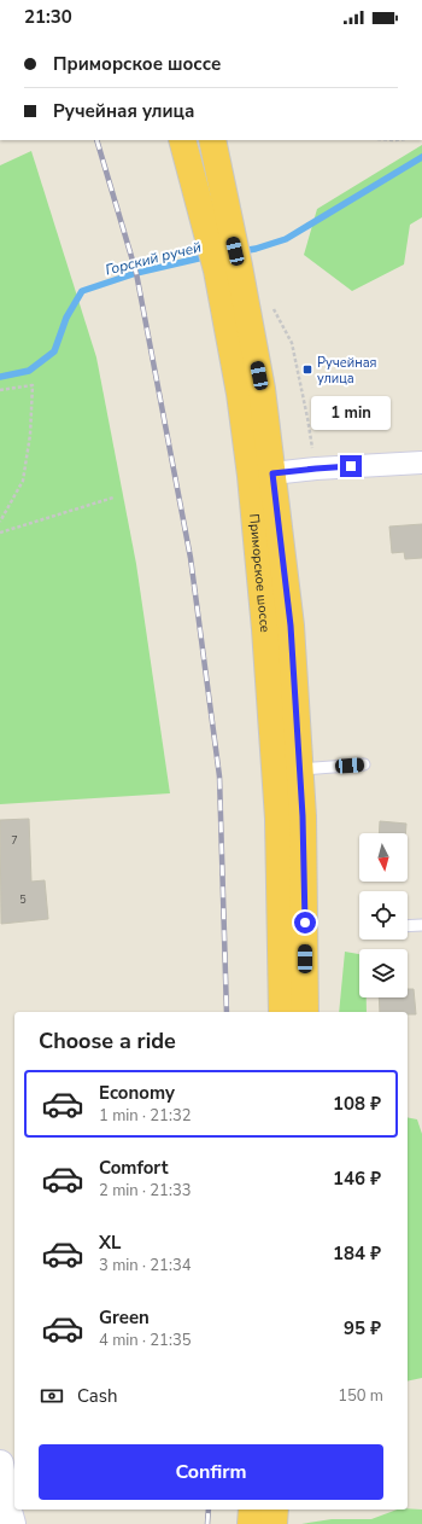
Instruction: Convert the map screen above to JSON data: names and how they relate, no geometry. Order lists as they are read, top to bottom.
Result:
{
  "streets": {
    "highway": ["Приморское шоссе"]
  },
  "water": ["Горский ручей"],
  "places": {
    "transit": ["Ручейная улица"]
  },
  "house_numbers": ["7", "5"],
  "north": "bottom",
  "page": {
    "status": "21:30",
    "banner": ["Приморское шоссе", "Ручейная улица"],
    "bubble": "1 min",
    "heading": "Choose a ride",
    "list": [
      {
        "name": "Economy",
        "note": "1 min · 21:32",
        "value": "108 ₽"
      },
      {
        "name": "Comfort",
        "note": "2 min · 21:33",
        "value": "146 ₽"
      },
      {
        "name": "XL",
        "note": "3 min · 21:34",
        "value": "184 ₽"
      },
      {
        "name": "Green",
        "note": "4 min · 21:35",
        "value": "95 ₽"
      }
    ],
    "pay": ["Cash", "150 m"],
    "buttons": "Confirm"
  }
}
